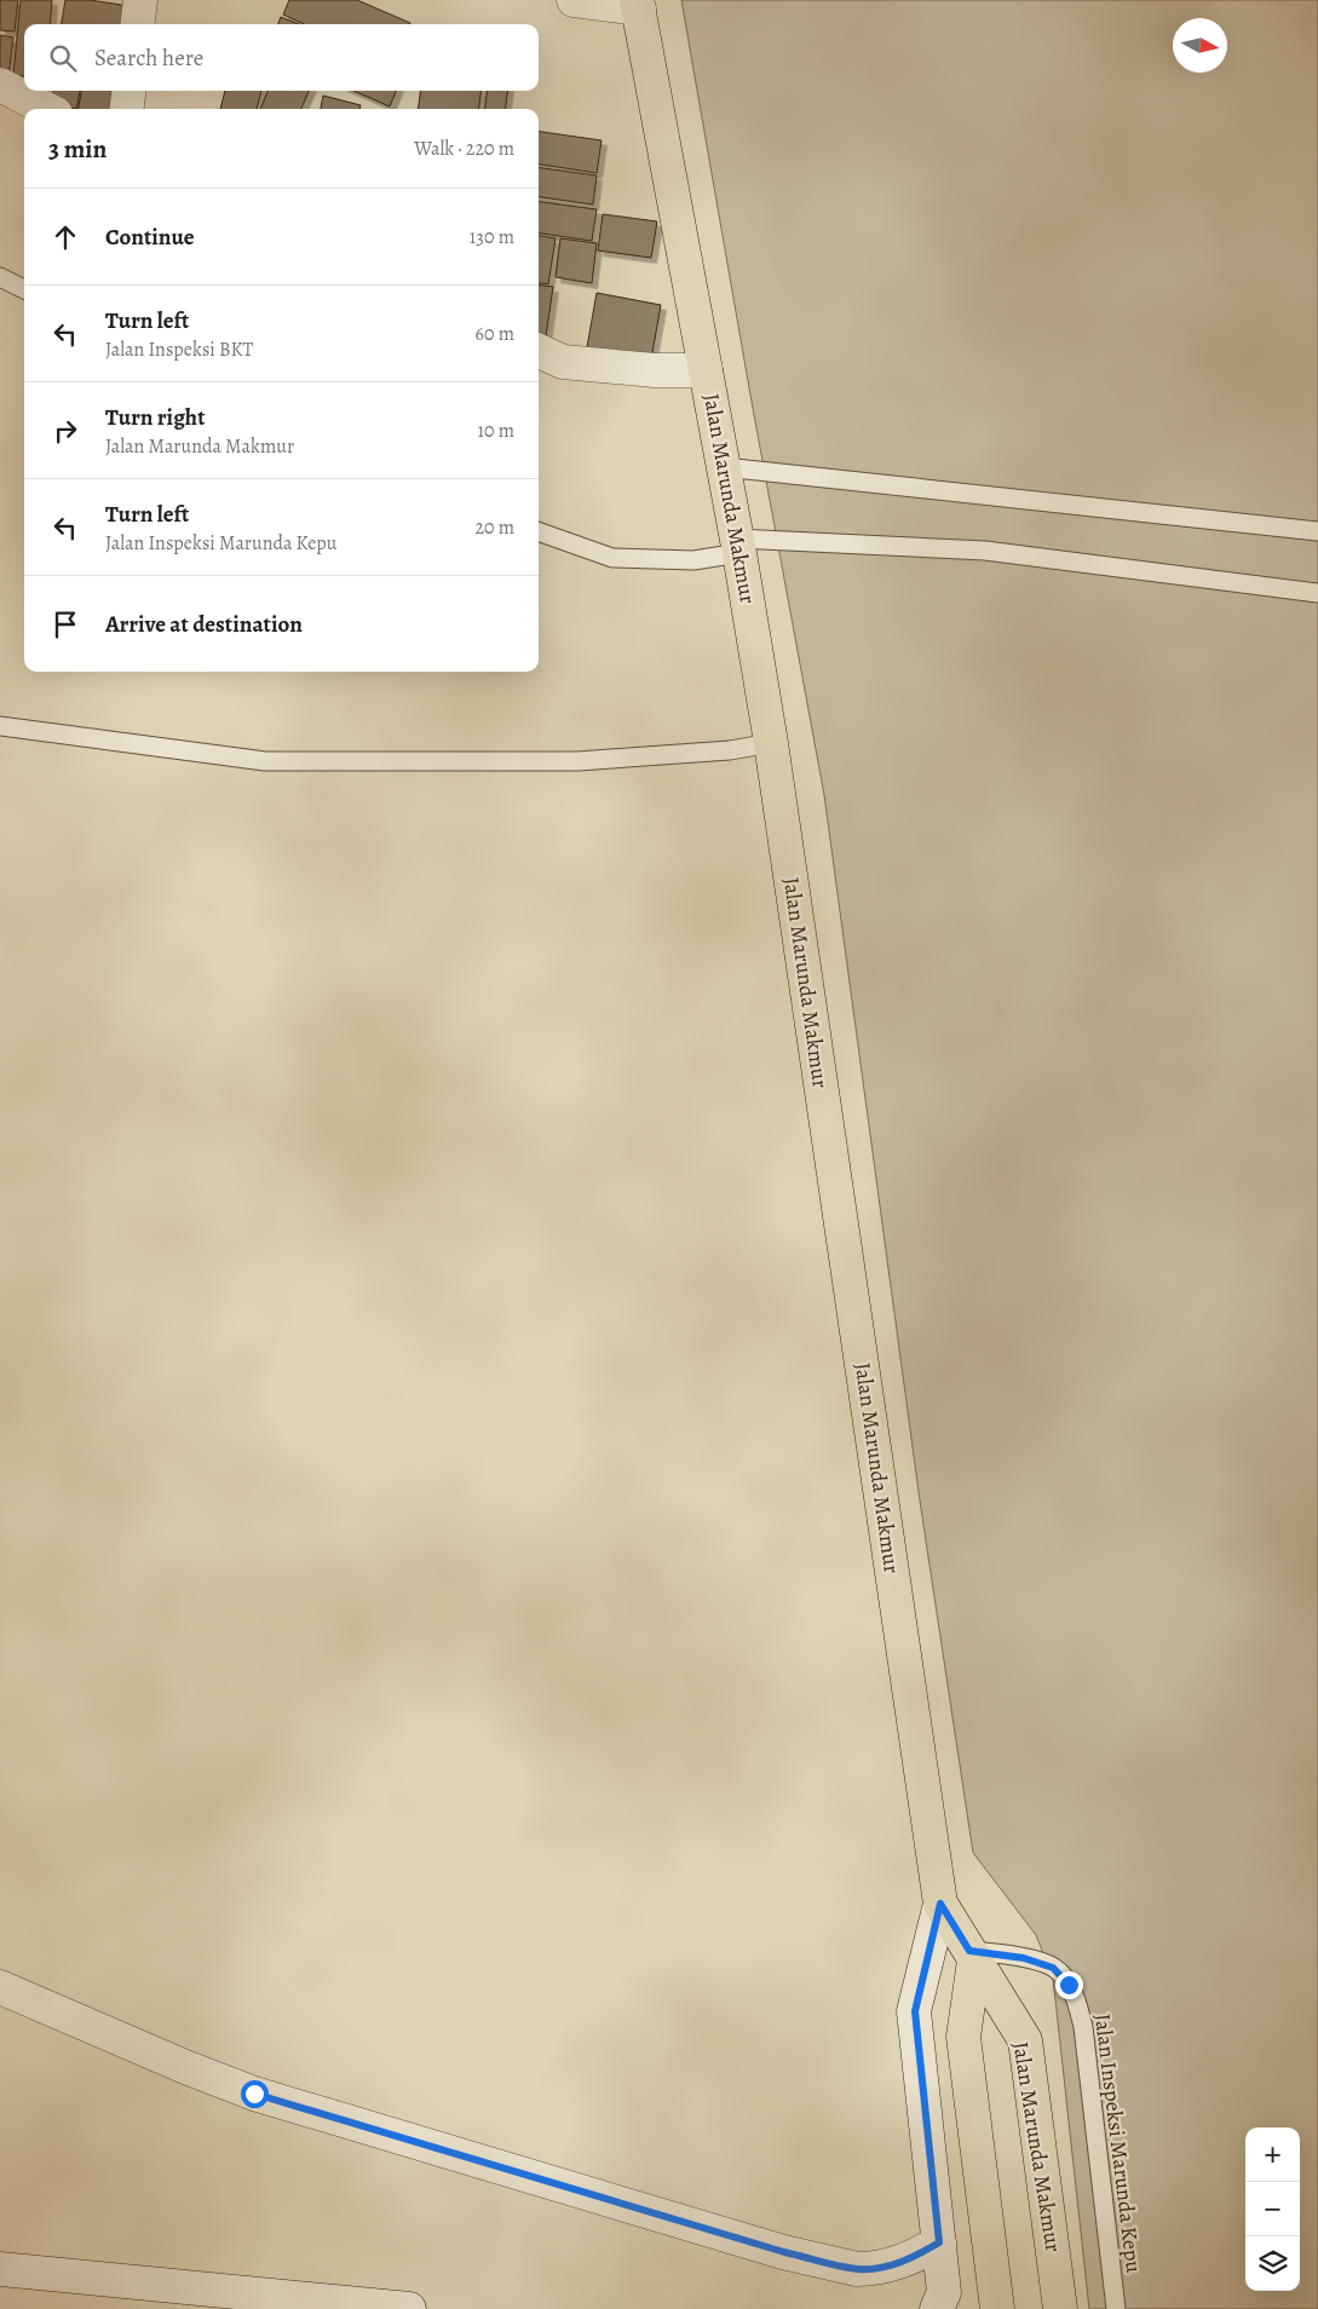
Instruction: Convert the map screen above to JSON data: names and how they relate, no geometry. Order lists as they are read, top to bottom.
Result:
{
  "streets": {
    "main road": ["Jalan Marunda Makmur"],
    "lane": ["Jalan Inspeksi Marunda Kepu"]
  },
  "crossings": [
    ["Jalan Marunda Makmur", "Jalan Inspeksi Marunda Kepu"]
  ],
  "north": "right",
  "page": {
    "search": "Search here",
    "heading": ["3 min", "Walk · 220 m"],
    "list": [
      ["Continue", "130 m"],
      ["Turn left", "Jalan Inspeksi BKT", "60 m"],
      ["Turn right", "Jalan Marunda Makmur", "10 m"],
      ["Turn left", "Jalan Inspeksi Marunda Kepu", "20 m"],
      "Arrive at destination"
    ],
    "map_buttons": ["+", "−"]
  }
}
